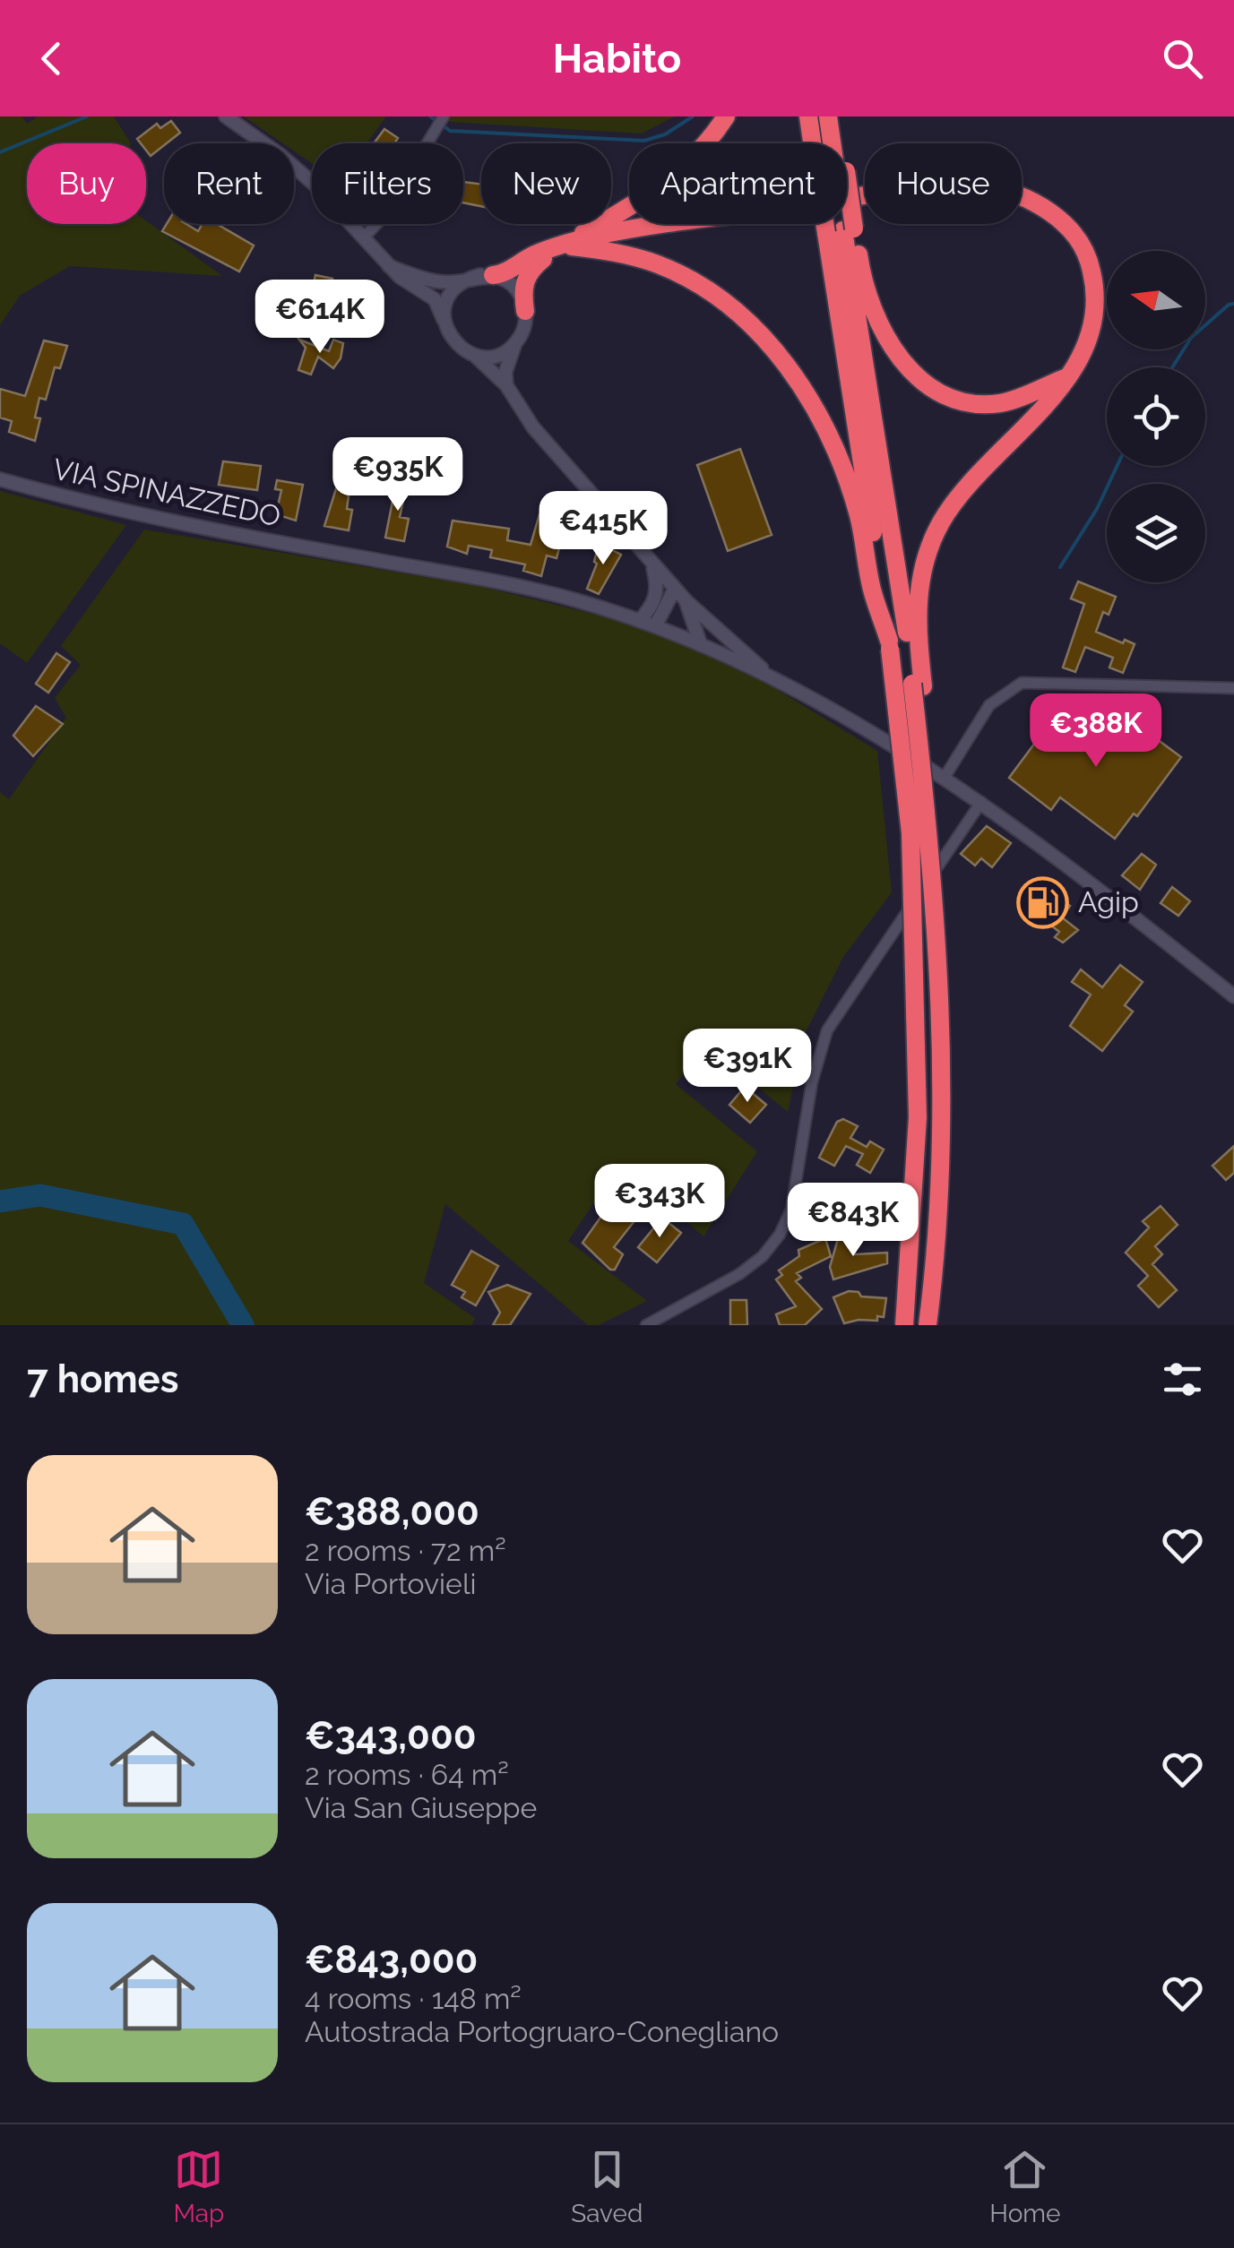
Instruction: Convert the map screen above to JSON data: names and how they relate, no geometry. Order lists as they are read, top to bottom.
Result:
{
  "streets": {
    "street": ["VIA SPINAZZEDO"]
  },
  "places": {
    "fuel station": ["Agip"]
  },
  "north": "left",
  "page": {
    "header": "Habito",
    "chip": [
      "Buy",
      "Rent",
      "Filters",
      "New",
      "Apartment",
      "House"
    ],
    "price": [
      "€614K",
      "€935K",
      "€415K",
      "€388K",
      "€391K",
      "€343K",
      "€843K"
    ],
    "heading": "7 homes",
    "list": [
      {
        "name": "€388,000",
        "note": "2 rooms · 72 m² · Via Portovieli"
      },
      {
        "name": "€343,000",
        "note": "2 rooms · 64 m² · Via San Giuseppe"
      },
      {
        "name": "€843,000",
        "note": "4 rooms · 148 m² · Autostrada Portogruaro-Conegliano"
      }
    ],
    "tabs": ["Map", "Saved", "Home"]
  }
}
